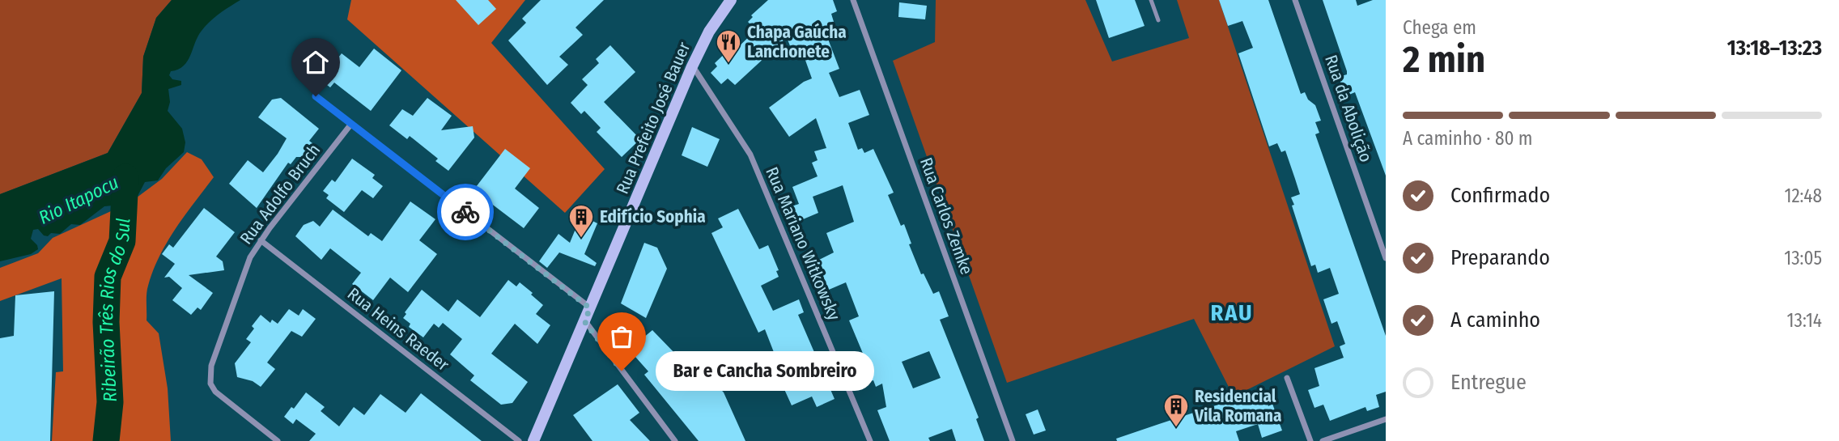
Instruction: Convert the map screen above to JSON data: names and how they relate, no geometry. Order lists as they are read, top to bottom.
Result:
{
  "streets": {
    "street": [
      "Rua da Abolição",
      "Rua Prefeito José Bauer",
      "Rua Adolfo Bruch",
      "Rua Carlos Zemke",
      "Rua Mariano Witkowsky",
      "Rua Heins Raeder"
    ]
  },
  "crossings": [
    ["Rua Prefeito José Bauer", "Rua Mariano Witkowsky"],
    ["Rua Adolfo Bruch", "Rua Heins Raeder"]
  ],
  "districts": ["RAU"],
  "water": ["Rio Itapocu", "Ribeirão Três Rios do Sul"],
  "places": {
    "restaurant": ["Chapa Gaúcha Lanchonete"],
    "building": ["Edifício Sophia", "Residencial Vila Romana"],
    "other": ["Bar e Cancha Sombreiro"]
  },
  "page": {
    "heading": ["2 min", "Chega em", "13:18–13:23"],
    "bar": "A caminho · 80 m",
    "list": [
      ["Confirmado", "12:48"],
      ["Preparando", "13:05"],
      ["A caminho", "13:14"],
      "Entregue"
    ],
    "bubble": "Bar e Cancha Sombreiro"
  }
}
